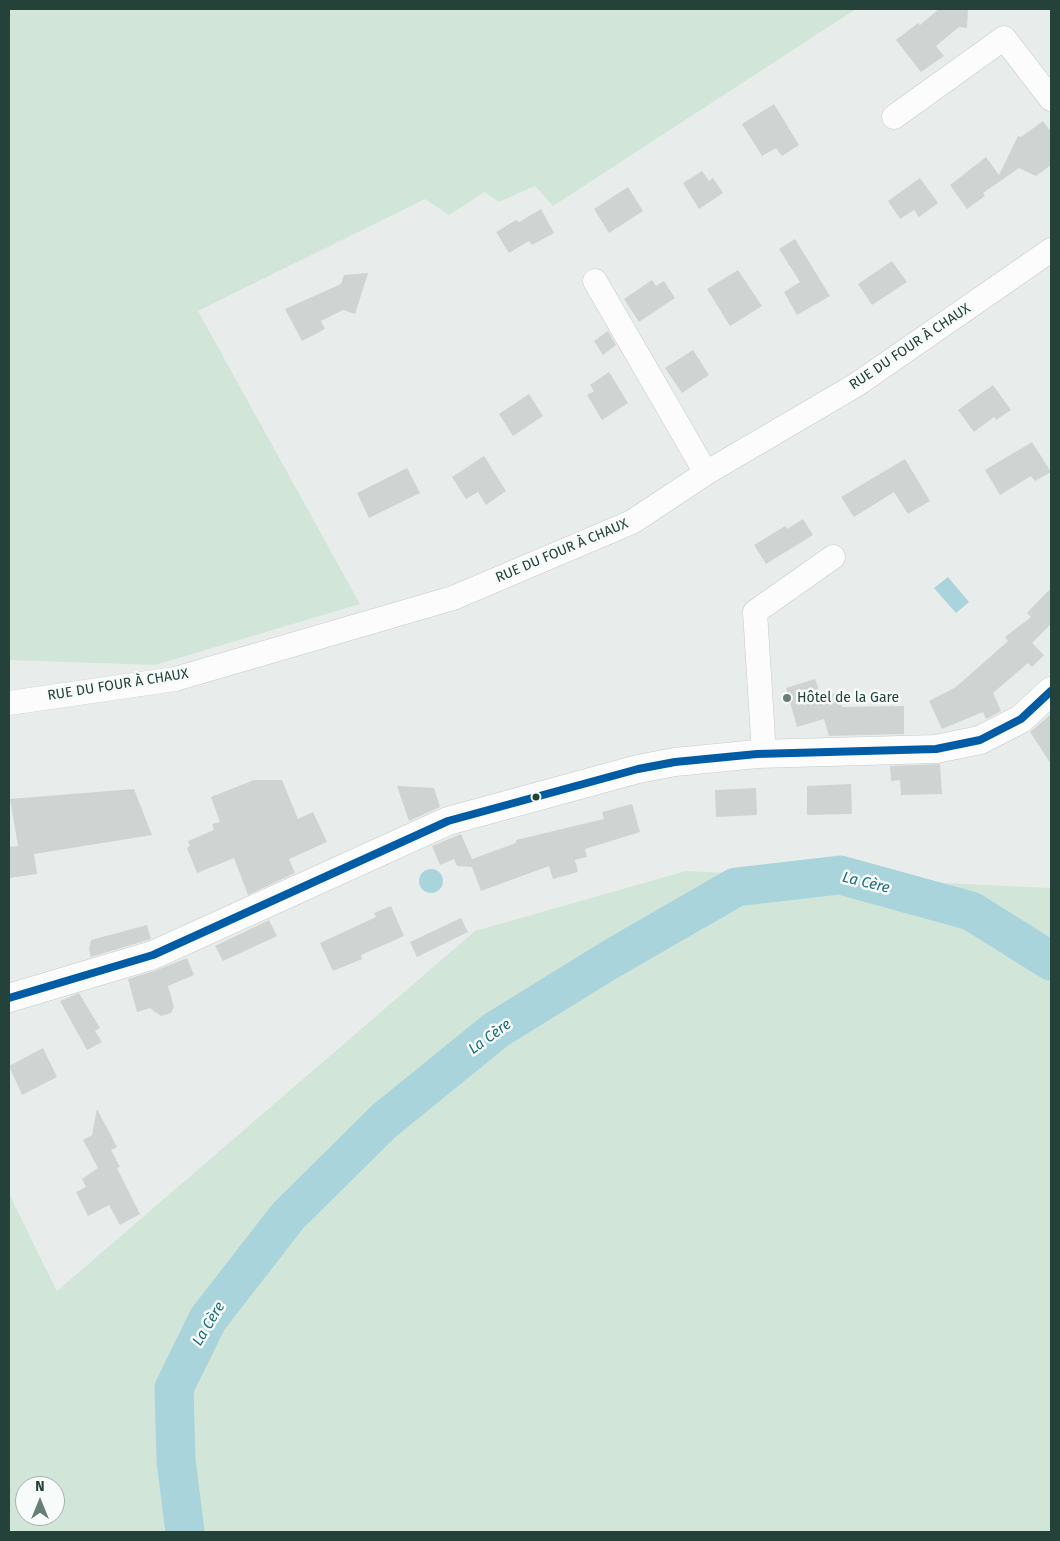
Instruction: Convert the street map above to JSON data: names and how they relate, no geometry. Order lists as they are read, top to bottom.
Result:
{
  "streets": {
    "street": ["RUE DU FOUR À CHAUX"]
  },
  "water": ["La Cère"],
  "places": ["Hôtel de la Gare"],
  "north": "top"
}
